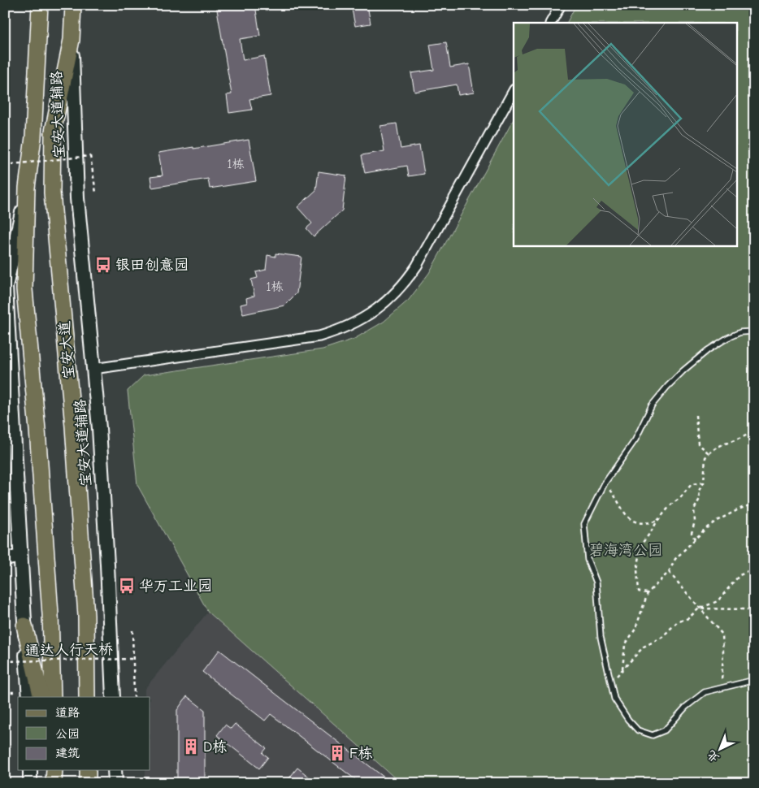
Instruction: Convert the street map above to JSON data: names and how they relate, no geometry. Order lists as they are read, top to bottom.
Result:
{
  "streets": {
    "main road": ["宝安大道辅路", "宝安大道"],
    "path": ["通达人行天桥"]
  },
  "crossings": [
    ["宝安大道辅路", "宝安大道"]
  ],
  "parks": ["碧海湾公园"],
  "places": {
    "bus stop": ["银田创意园", "华万工业园"],
    "building": ["D栋", "F栋"]
  },
  "house_numbers": ["1栋", "1栋"],
  "legend": ["道路", "公园", "建筑"],
  "north": "bottom left"
}
